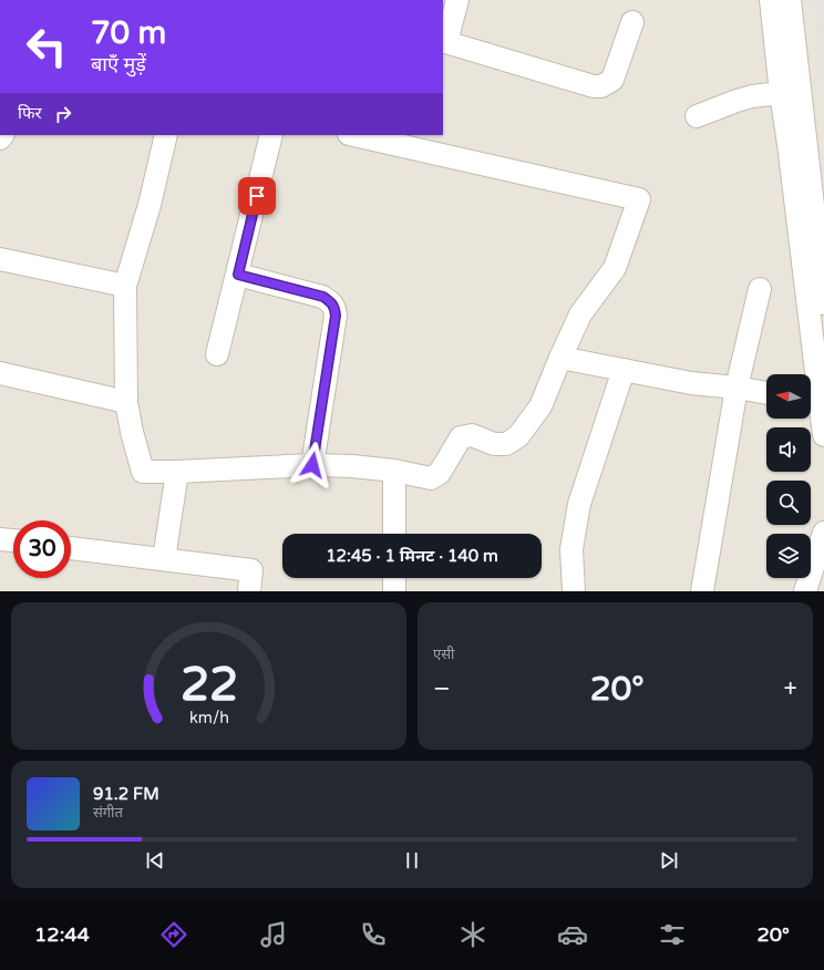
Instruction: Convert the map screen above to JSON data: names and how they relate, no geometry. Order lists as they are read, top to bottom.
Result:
{
  "north": "left",
  "page": {
    "turn": ["70 m", "बाएँ मुड़ें"],
    "then": "फिर",
    "limit": "30",
    "trip": "12:45 · 1 मिनट · 140 m",
    "tile": "एसी",
    "heat": ["−", "20°", "+"],
    "song": ["91.2 FM", "संगीत"],
    "tabs": ["12:44", "20°"],
    "gauge": ["22", "km/h"]
  }
}
